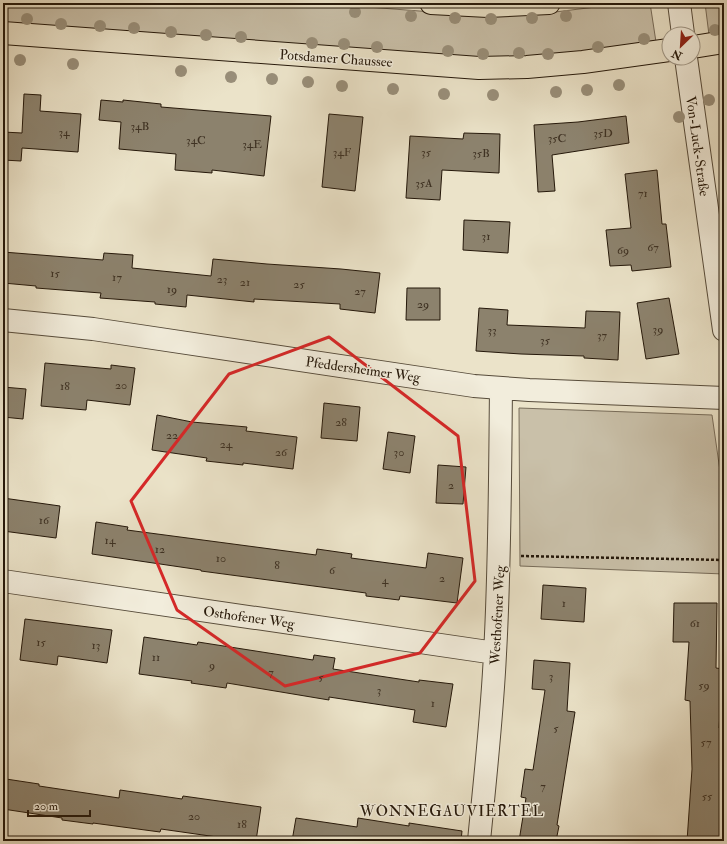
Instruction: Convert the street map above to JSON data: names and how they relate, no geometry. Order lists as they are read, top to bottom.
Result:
{
  "streets": {
    "main road": ["Potsdamer Chaussee"],
    "street": [
      "Von-Luck-Straße",
      "Pfeddersheimer Weg",
      "Westhofener Weg",
      "Osthofener Weg"
    ]
  },
  "crossings": [
    ["Pfeddersheimer Weg", "Westhofener Weg"],
    ["Westhofener Weg", "Osthofener Weg"]
  ],
  "districts": ["WONNEGAUVIERTEL"],
  "house_numbers": [
    "34B",
    "34",
    "35D",
    "35C",
    "34C",
    "34E",
    "34F",
    "35",
    "35B",
    "35A",
    "71",
    "31",
    "67",
    "69",
    "15",
    "17",
    "23",
    "21",
    "25",
    "19",
    "27",
    "29",
    "39",
    "33",
    "37",
    "35",
    "20",
    "18",
    "28",
    "22",
    "24",
    "26",
    "30",
    "2",
    "16",
    "14",
    "12",
    "10",
    "8",
    "6",
    "2",
    "4",
    "1",
    "61",
    "15",
    "13",
    "11",
    "9",
    "7",
    "3",
    "5",
    "59",
    "3",
    "1",
    "5",
    "57",
    "7",
    "55",
    "20",
    "18"
  ],
  "scale_bar": "20 m",
  "north": "bottom left"
}
